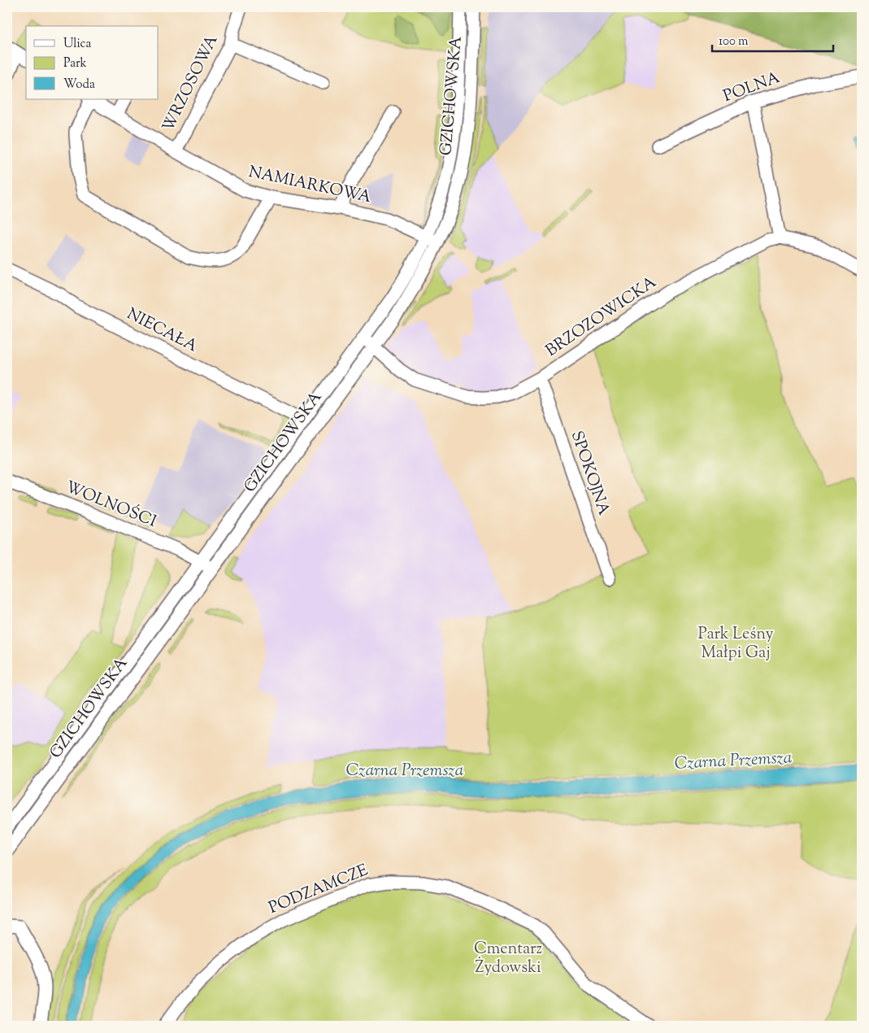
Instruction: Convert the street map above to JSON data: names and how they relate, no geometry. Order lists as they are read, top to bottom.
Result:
{
  "streets": {
    "street": [
      "WRZOSOWA",
      "POLNA",
      "GZICHOWSKA",
      "NAMIARKOWA",
      "BRZOZOWICKA",
      "NIECAŁA",
      "SPOKOJNA",
      "WOLNOŚCI",
      "PODZAMCZE"
    ]
  },
  "crossings": [
    ["WRZOSOWA", "NAMIARKOWA"],
    ["GZICHOWSKA", "NAMIARKOWA"],
    ["GZICHOWSKA", "BRZOZOWICKA"],
    ["GZICHOWSKA", "NIECAŁA"],
    ["GZICHOWSKA", "WOLNOŚCI"],
    ["BRZOZOWICKA", "SPOKOJNA"]
  ],
  "water": ["Czarna Przemsza"],
  "parks": ["Park Leśny Małpi Gaj", "Cmentarz Żydowski"],
  "legend": ["Ulica", "Park", "Woda"],
  "scale_bar": "100 m"
}
